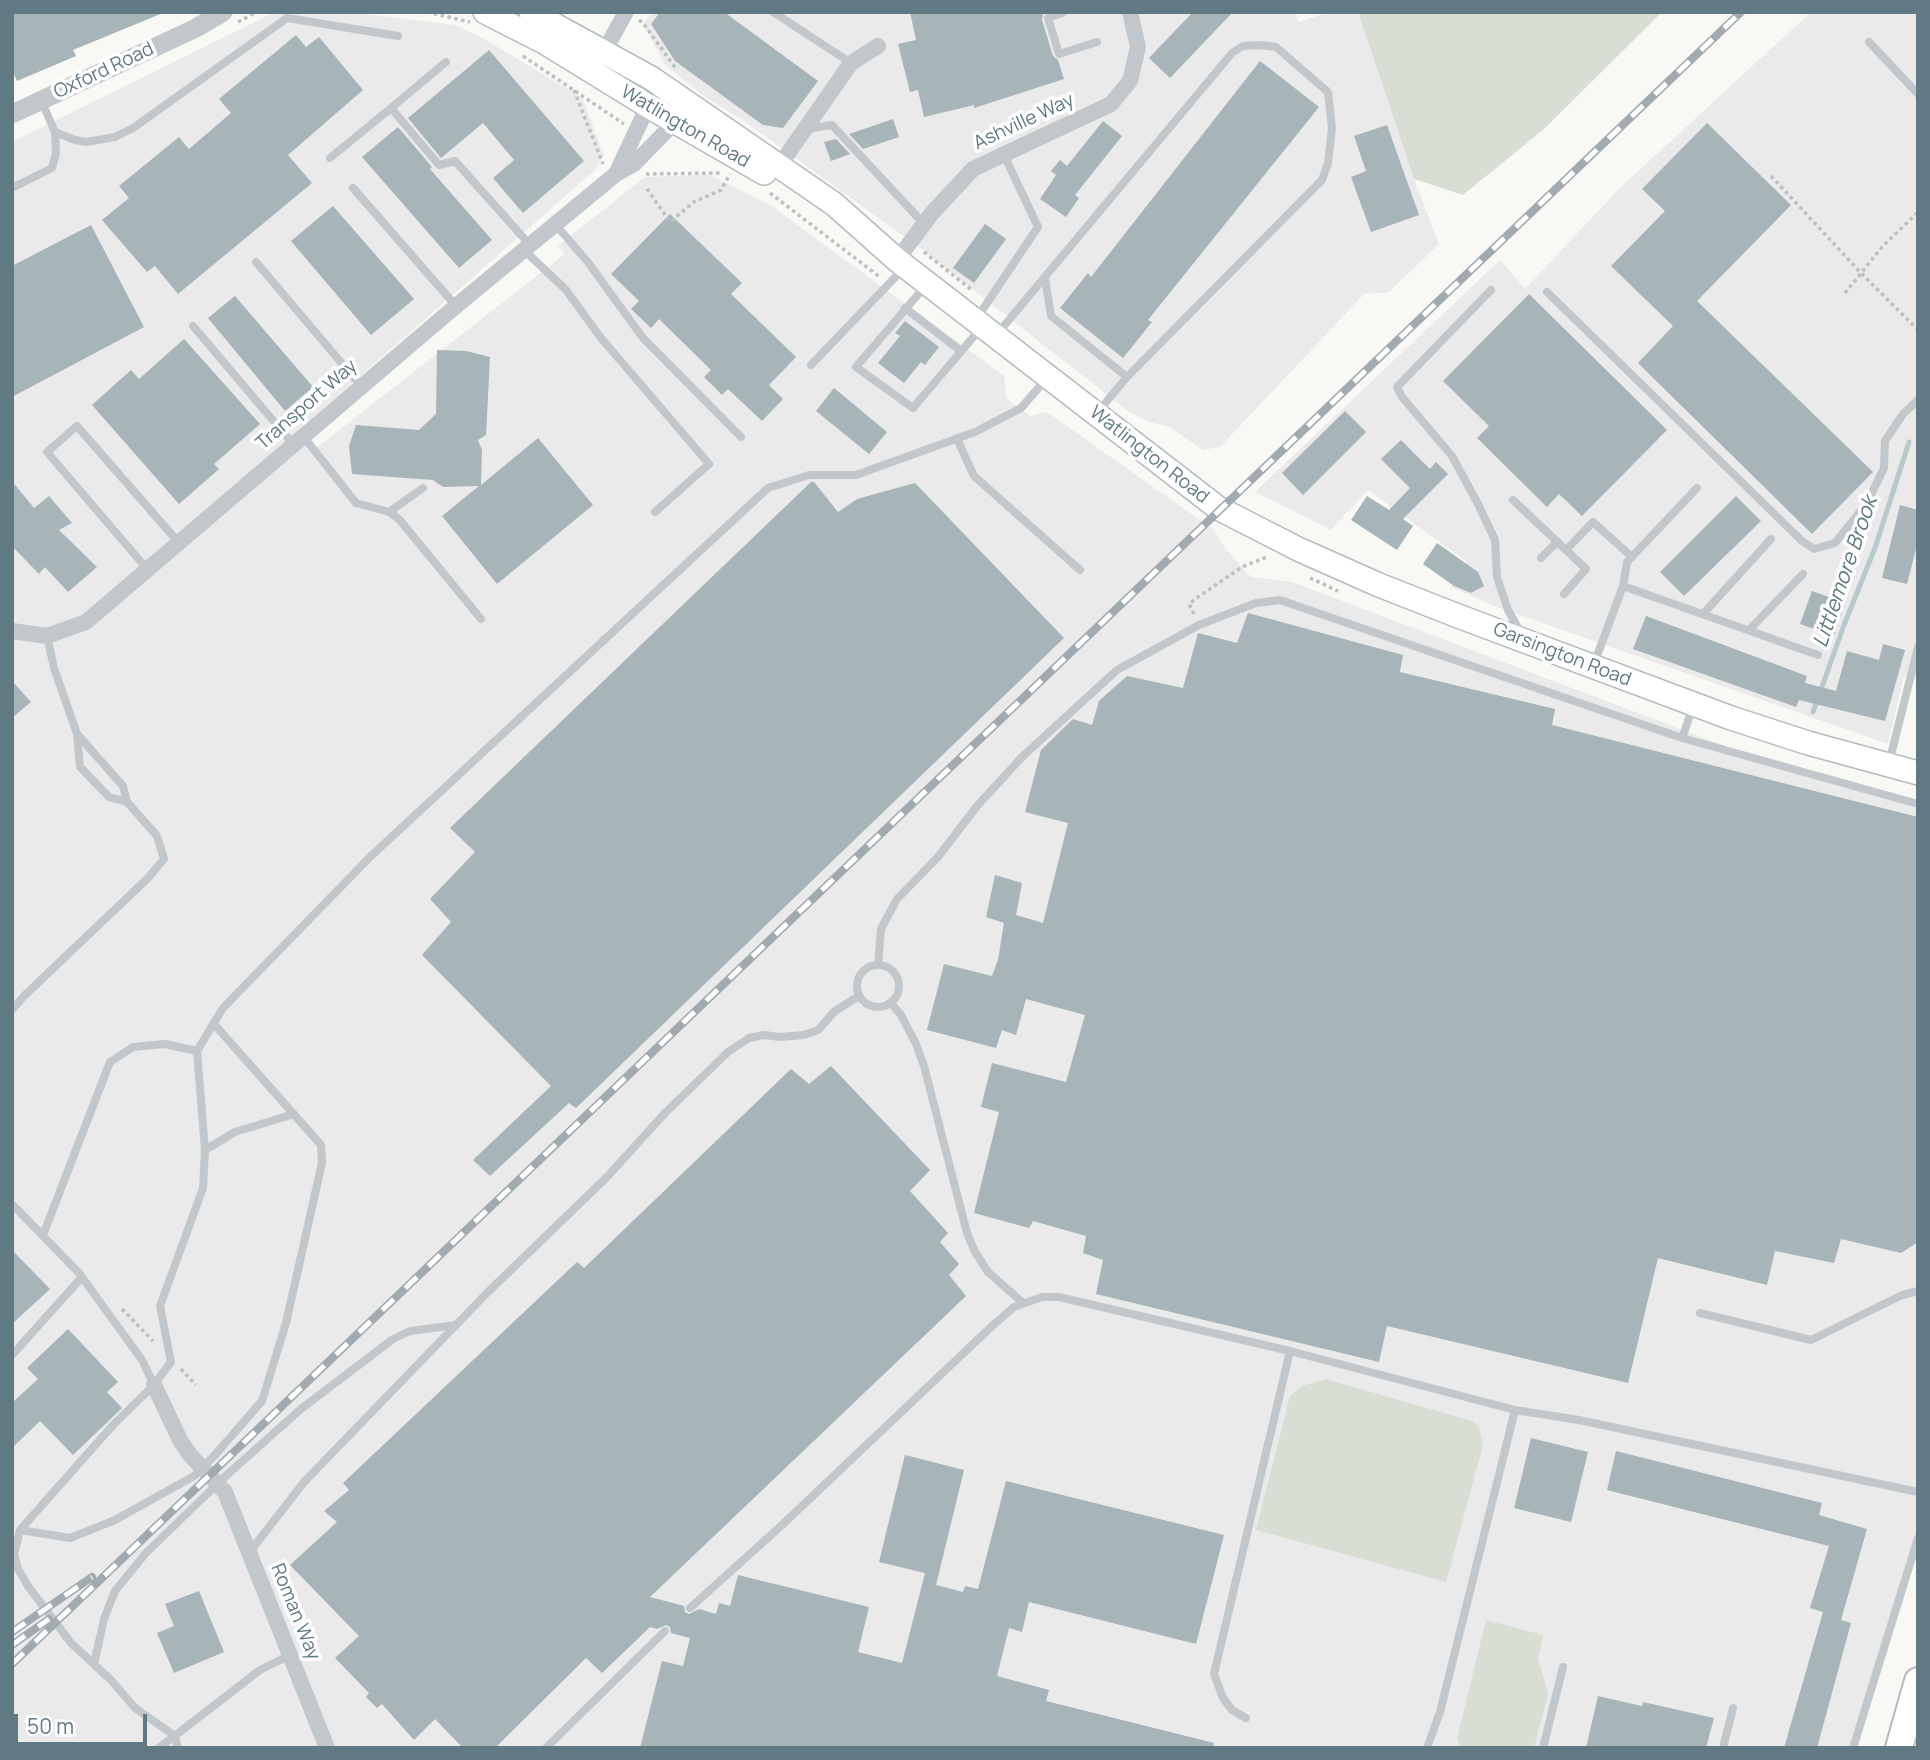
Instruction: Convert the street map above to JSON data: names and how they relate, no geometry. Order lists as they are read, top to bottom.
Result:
{
  "streets": {
    "main road": ["Watlington Road", "Garsington Road"],
    "street": [
      "Oxford Road",
      "Ashville Way",
      "Transport Way",
      "Roman Way"
    ]
  },
  "crossings": [
    ["Ashville Way", "Watlington Road"],
    ["Watlington Road", "Transport Way"],
    ["Watlington Road", "Garsington Road"]
  ],
  "water": ["Littlemore Brook"],
  "scale_bar": "50 m"
}
